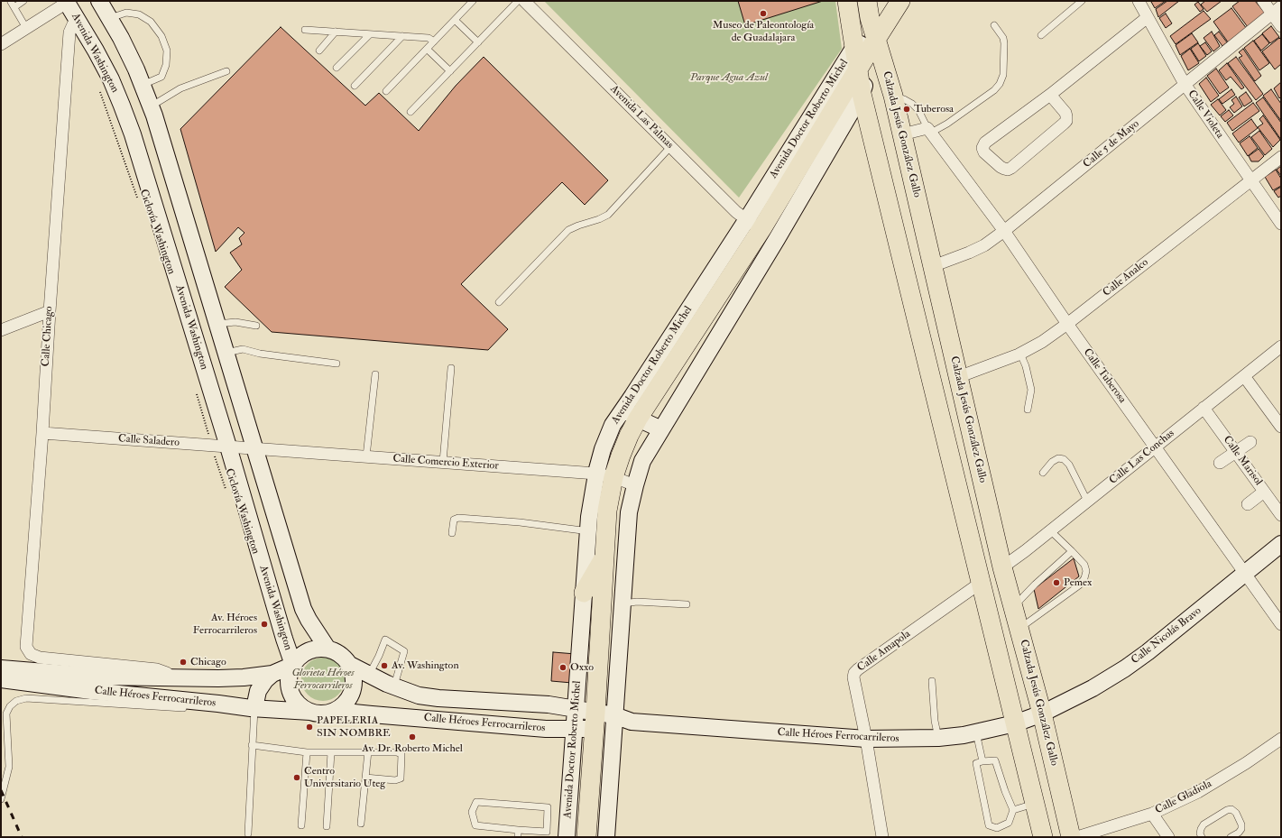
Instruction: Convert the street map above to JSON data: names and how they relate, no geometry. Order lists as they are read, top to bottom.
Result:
{
  "streets": {
    "main road": [
      "Avenida Washington",
      "Avenida Doctor Roberto Michel",
      "Calzada Jesús González Gallo",
      "Calle Nicolás Bravo",
      "Calle Héroes Ferrocarrileros"
    ],
    "street": [
      "Calle Violeta",
      "Avenida Las Palmas",
      "Calle 5 de Mayo",
      "Calle Analco",
      "Calle Chicago",
      "Calle Tuberosa",
      "Calle Saladero",
      "Calle Las Conchas",
      "Calle Marisol",
      "Calle Comercio Exterior",
      "Calle Amapola",
      "Calle Gladiola"
    ],
    "path": ["Ciclovía Washington"]
  },
  "crossings": [
    ["Avenida Washington", "Calle Chicago"],
    ["Avenida Washington", "Calle Saladero"],
    ["Avenida Washington", "Calle Héroes Ferrocarrileros"],
    ["Calle Violeta", "Calle 5 de Mayo"],
    ["Calle Violeta", "Calle Analco"],
    ["Avenida Las Palmas", "Avenida Doctor Roberto Michel"],
    ["Avenida Doctor Roberto Michel", "Calzada Jesús González Gallo"],
    ["Avenida Doctor Roberto Michel", "Calle Comercio Exterior"],
    ["Avenida Doctor Roberto Michel", "Calle Héroes Ferrocarrileros"],
    ["Calzada Jesús González Gallo", "Calle 5 de Mayo"],
    ["Calzada Jesús González Gallo", "Calle Analco"],
    ["Calzada Jesús González Gallo", "Calle Tuberosa"],
    ["Calzada Jesús González Gallo", "Calle Las Conchas"],
    ["Calzada Jesús González Gallo", "Calle Nicolás Bravo"],
    ["Calzada Jesús González Gallo", "Calle Héroes Ferrocarrileros"],
    ["Calle 5 de Mayo", "Calle Tuberosa"],
    ["Ciclovía Washington", "Calle Saladero"],
    ["Calle Analco", "Calle Tuberosa"],
    ["Calle Chicago", "Calle Saladero"],
    ["Calle Chicago", "Calle Héroes Ferrocarrileros"],
    ["Calle Tuberosa", "Calle Las Conchas"],
    ["Calle Tuberosa", "Calle Nicolás Bravo"],
    ["Calle Saladero", "Calle Comercio Exterior"],
    ["Calle Las Conchas", "Calle Marisol"],
    ["Calle Nicolás Bravo", "Calle Héroes Ferrocarrileros"],
    ["Calle Amapola", "Calle Héroes Ferrocarrileros"]
  ],
  "parks": ["Parque Agua Azul", "Glorieta Héroes Ferrocarrileros"],
  "places": [
    "Museo de Paleontología de Guadalajara",
    "Tuberosa",
    "Pemex",
    "Av. Héroes Ferrocarrileros",
    "Chicago",
    "Av. Washington",
    "Oxxo",
    "PAPELERIA SIN NOMBRE",
    "Av. Dr. Roberto Michel",
    "Centro Universitario Uteg"
  ]
}
